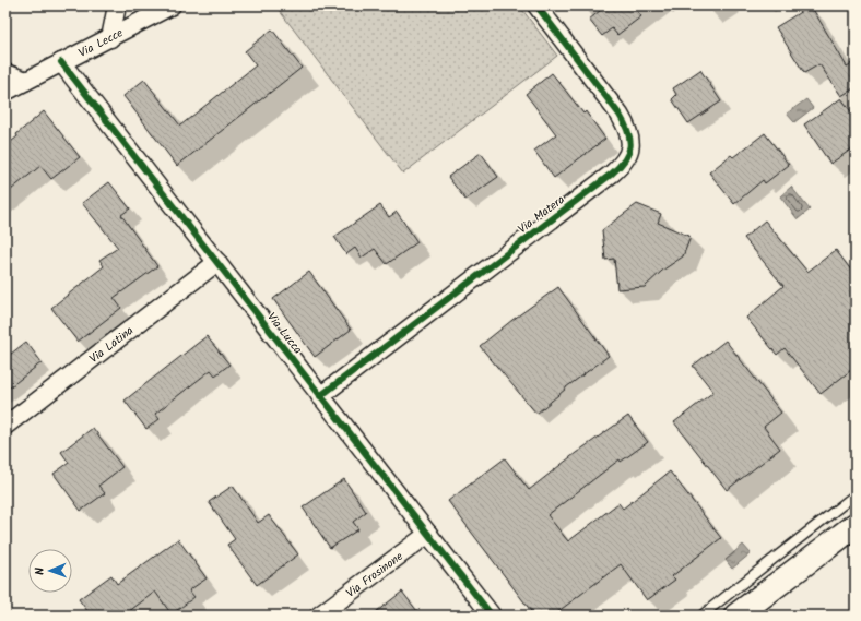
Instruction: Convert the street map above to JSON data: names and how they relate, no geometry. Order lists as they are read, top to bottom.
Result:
{
  "streets": {
    "street": [
      "Via Lecce",
      "Via Matera",
      "Via Lucca",
      "Via Latina",
      "Via Frosinone"
    ]
  },
  "crossings": [
    ["Via Lecce", "Via Lucca"],
    ["Via Matera", "Via Lucca"],
    ["Via Lucca", "Via Latina"],
    ["Via Lucca", "Via Frosinone"]
  ],
  "north": "left"
}
